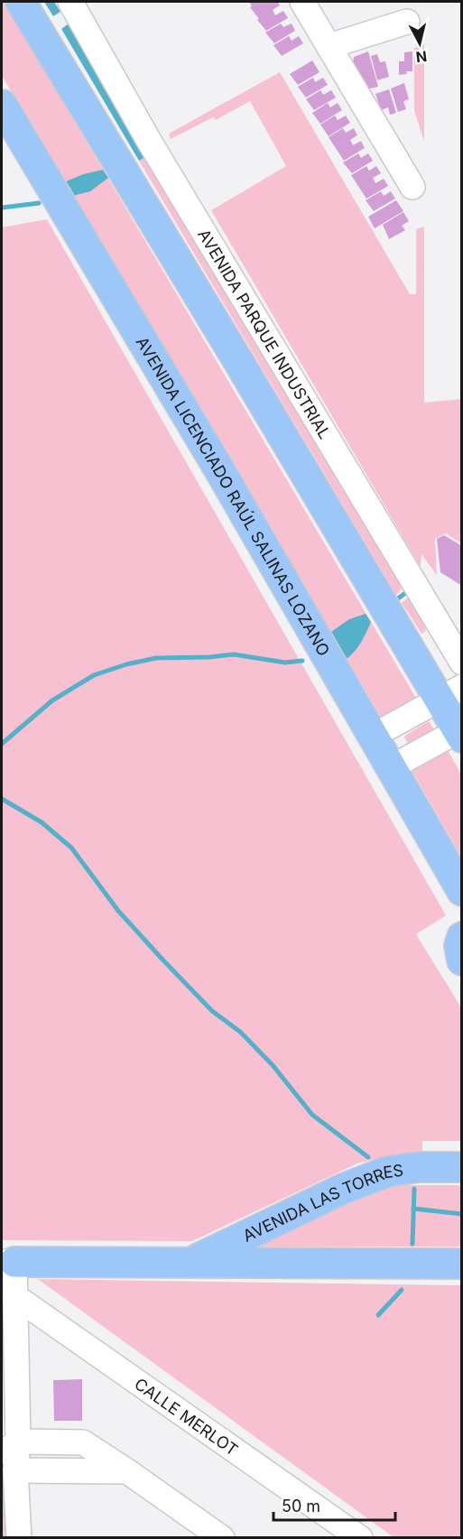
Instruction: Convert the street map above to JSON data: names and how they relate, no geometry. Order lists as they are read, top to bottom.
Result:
{
  "streets": {
    "main road": ["AVENIDA LICENCIADO RAÚL SALINAS LOZANO", "AVENIDA LAS TORRES"],
    "street": ["AVENIDA PARQUE INDUSTRIAL", "CALLE MERLOT"]
  },
  "scale_bar": "50 m",
  "north": "bottom"
}
